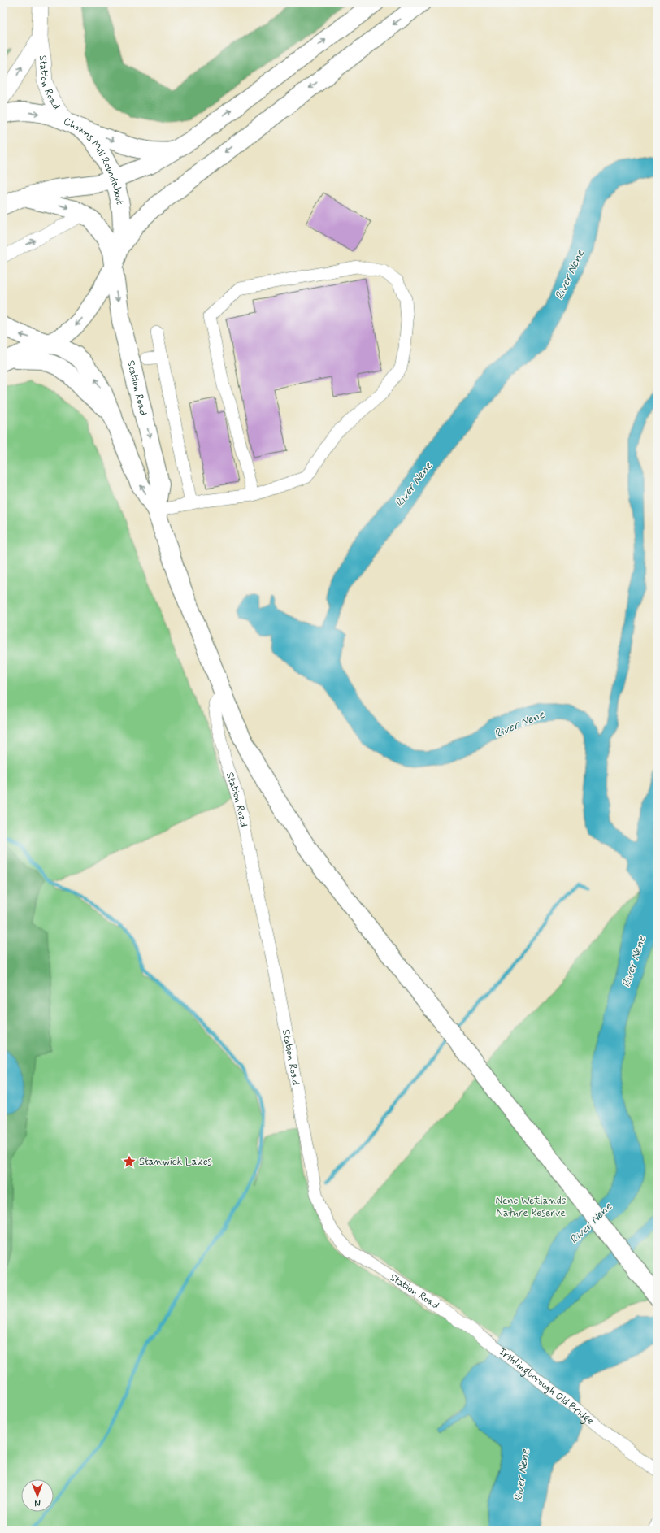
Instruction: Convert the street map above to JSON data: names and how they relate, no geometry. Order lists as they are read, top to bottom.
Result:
{
  "streets": {
    "highway": ["Station Road", "Chowns Mill Roundabout"],
    "street": ["Irthlingborough Old Bridge"]
  },
  "crossings": [
    ["Station Road", "Chowns Mill Roundabout"],
    ["Station Road", "Irthlingborough Old Bridge"]
  ],
  "water": ["River Nene"],
  "parks": ["Nene Wetlands Nature Reserve"],
  "places": {
    "place": ["Stanwick Lakes"]
  },
  "north": "bottom"
}
